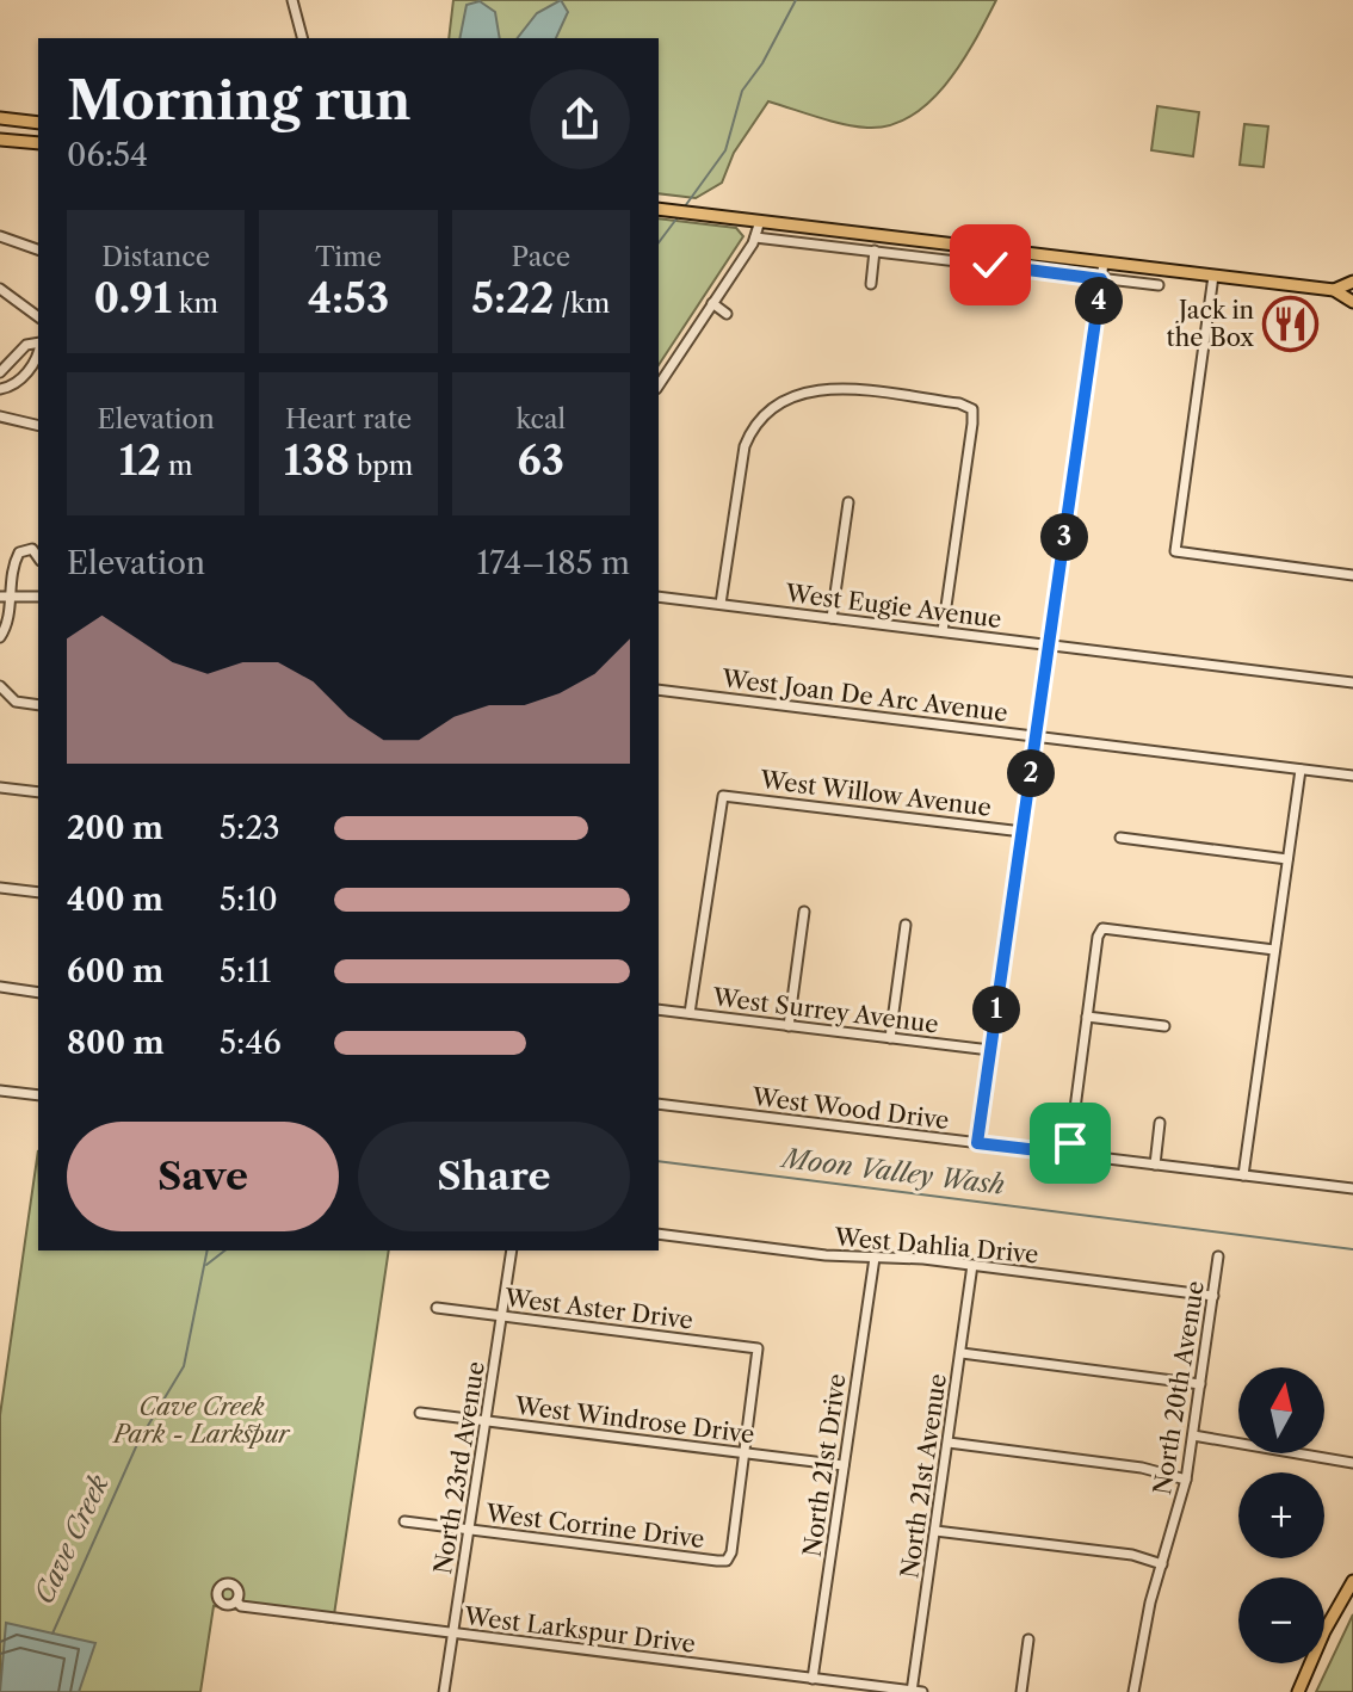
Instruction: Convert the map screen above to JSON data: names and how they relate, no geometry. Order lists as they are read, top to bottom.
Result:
{
  "streets": {
    "street": [
      "West Eugie Avenue",
      "West Joan De Arc Avenue",
      "West Willow Avenue",
      "West Surrey Avenue",
      "West Wood Drive",
      "West Dahlia Drive",
      "West Aster Drive",
      "North 20th Avenue",
      "West Windrose Drive",
      "North 21st Drive",
      "North 23rd Avenue",
      "North 21st Avenue",
      "West Corrine Drive",
      "West Larkspur Drive"
    ]
  },
  "crossings": [
    ["West Willow Avenue", "West Surrey Avenue"],
    ["West Dahlia Drive", "North 20th Avenue"],
    ["West Dahlia Drive", "North 21st Drive"],
    ["West Dahlia Drive", "North 21st Avenue"],
    ["West Aster Drive", "West Windrose Drive"],
    ["West Aster Drive", "North 23rd Avenue"],
    ["West Aster Drive", "West Corrine Drive"],
    ["West Windrose Drive", "North 21st Drive"],
    ["West Windrose Drive", "North 23rd Avenue"],
    ["West Windrose Drive", "West Corrine Drive"],
    ["North 21st Drive", "West Larkspur Drive"],
    ["North 23rd Avenue", "West Corrine Drive"],
    ["North 23rd Avenue", "West Larkspur Drive"],
    ["North 21st Avenue", "West Larkspur Drive"]
  ],
  "water": ["Moon Valley Wash", "Cave Creek"],
  "parks": ["Cave Creek Park - Larkspur"],
  "places": {
    "restaurant": ["Jack in the Box"]
  },
  "north": "top",
  "page": {
    "heading": ["Morning run", "06:54"],
    "stats": [
      ["Distance", "0.91 km"],
      ["Time", "4:53"],
      ["Pace", "5:22 /km"],
      ["Elevation", "12 m"],
      ["Heart rate", "138 bpm"],
      ["kcal", "63"]
    ],
    "pins": [
      "4",
      "3",
      "2",
      "1"
    ],
    "chart": ["Elevation", "174–185 m"],
    "list": [
      {
        "name": "200 m",
        "note": "5:23"
      },
      {
        "name": "400 m",
        "note": "5:10"
      },
      {
        "name": "600 m",
        "note": "5:11"
      },
      {
        "name": "800 m",
        "note": "5:46"
      }
    ],
    "buttons": ["Save", "Share"],
    "map_buttons": ["+", "−"]
  }
}
